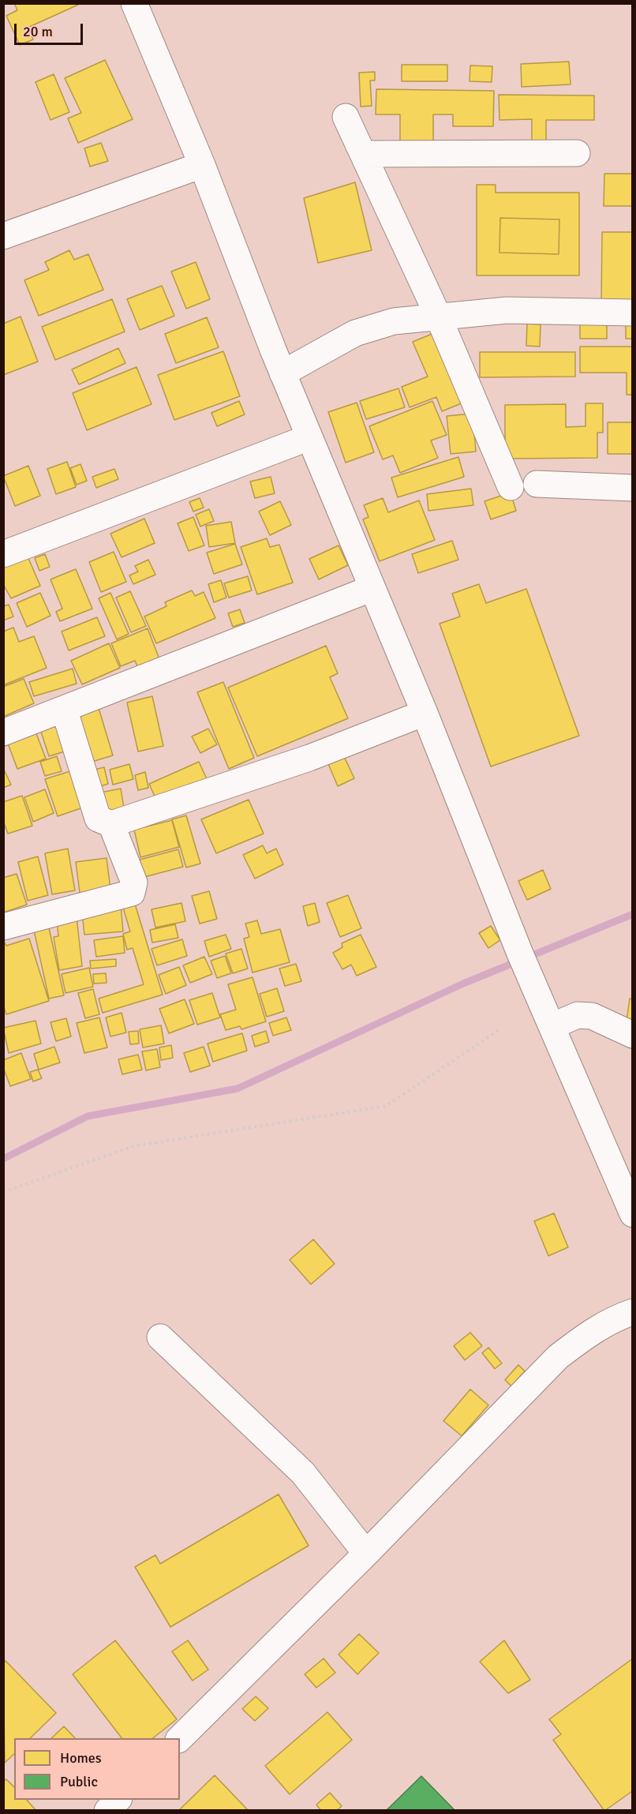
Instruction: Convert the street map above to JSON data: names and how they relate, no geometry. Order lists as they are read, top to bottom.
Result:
{
  "legend": ["Homes", "Public"],
  "scale_bar": "20 m"
}
